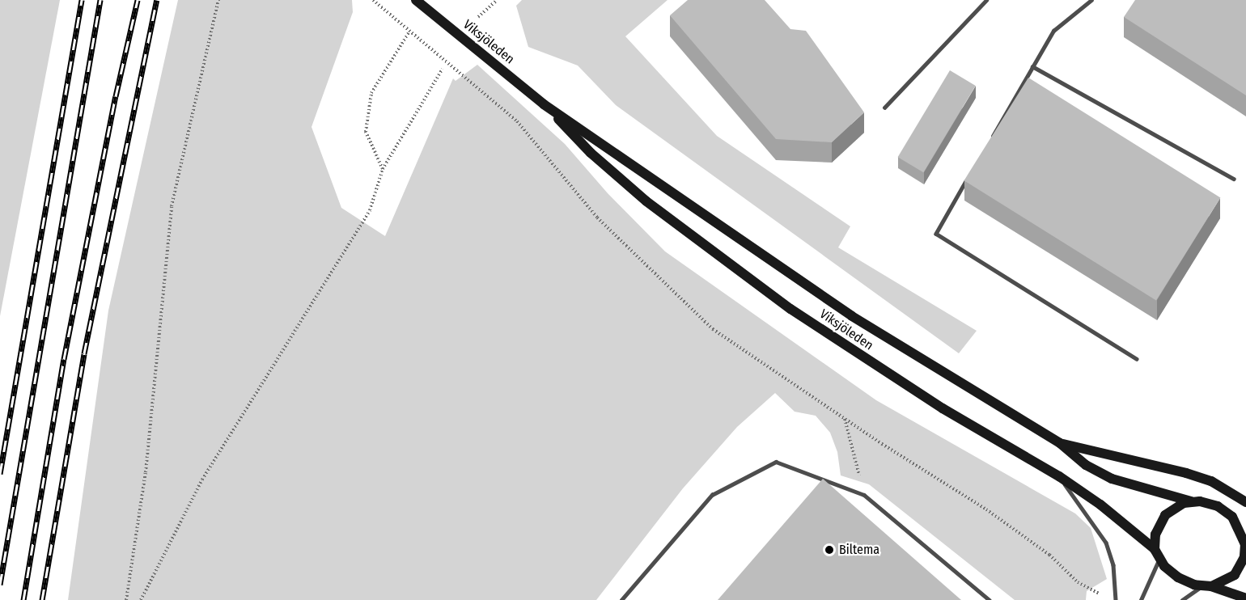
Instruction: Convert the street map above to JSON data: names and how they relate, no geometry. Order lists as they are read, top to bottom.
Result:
{
  "streets": {
    "main road": ["Viksjöleden"]
  },
  "places": ["Biltema"]
}
